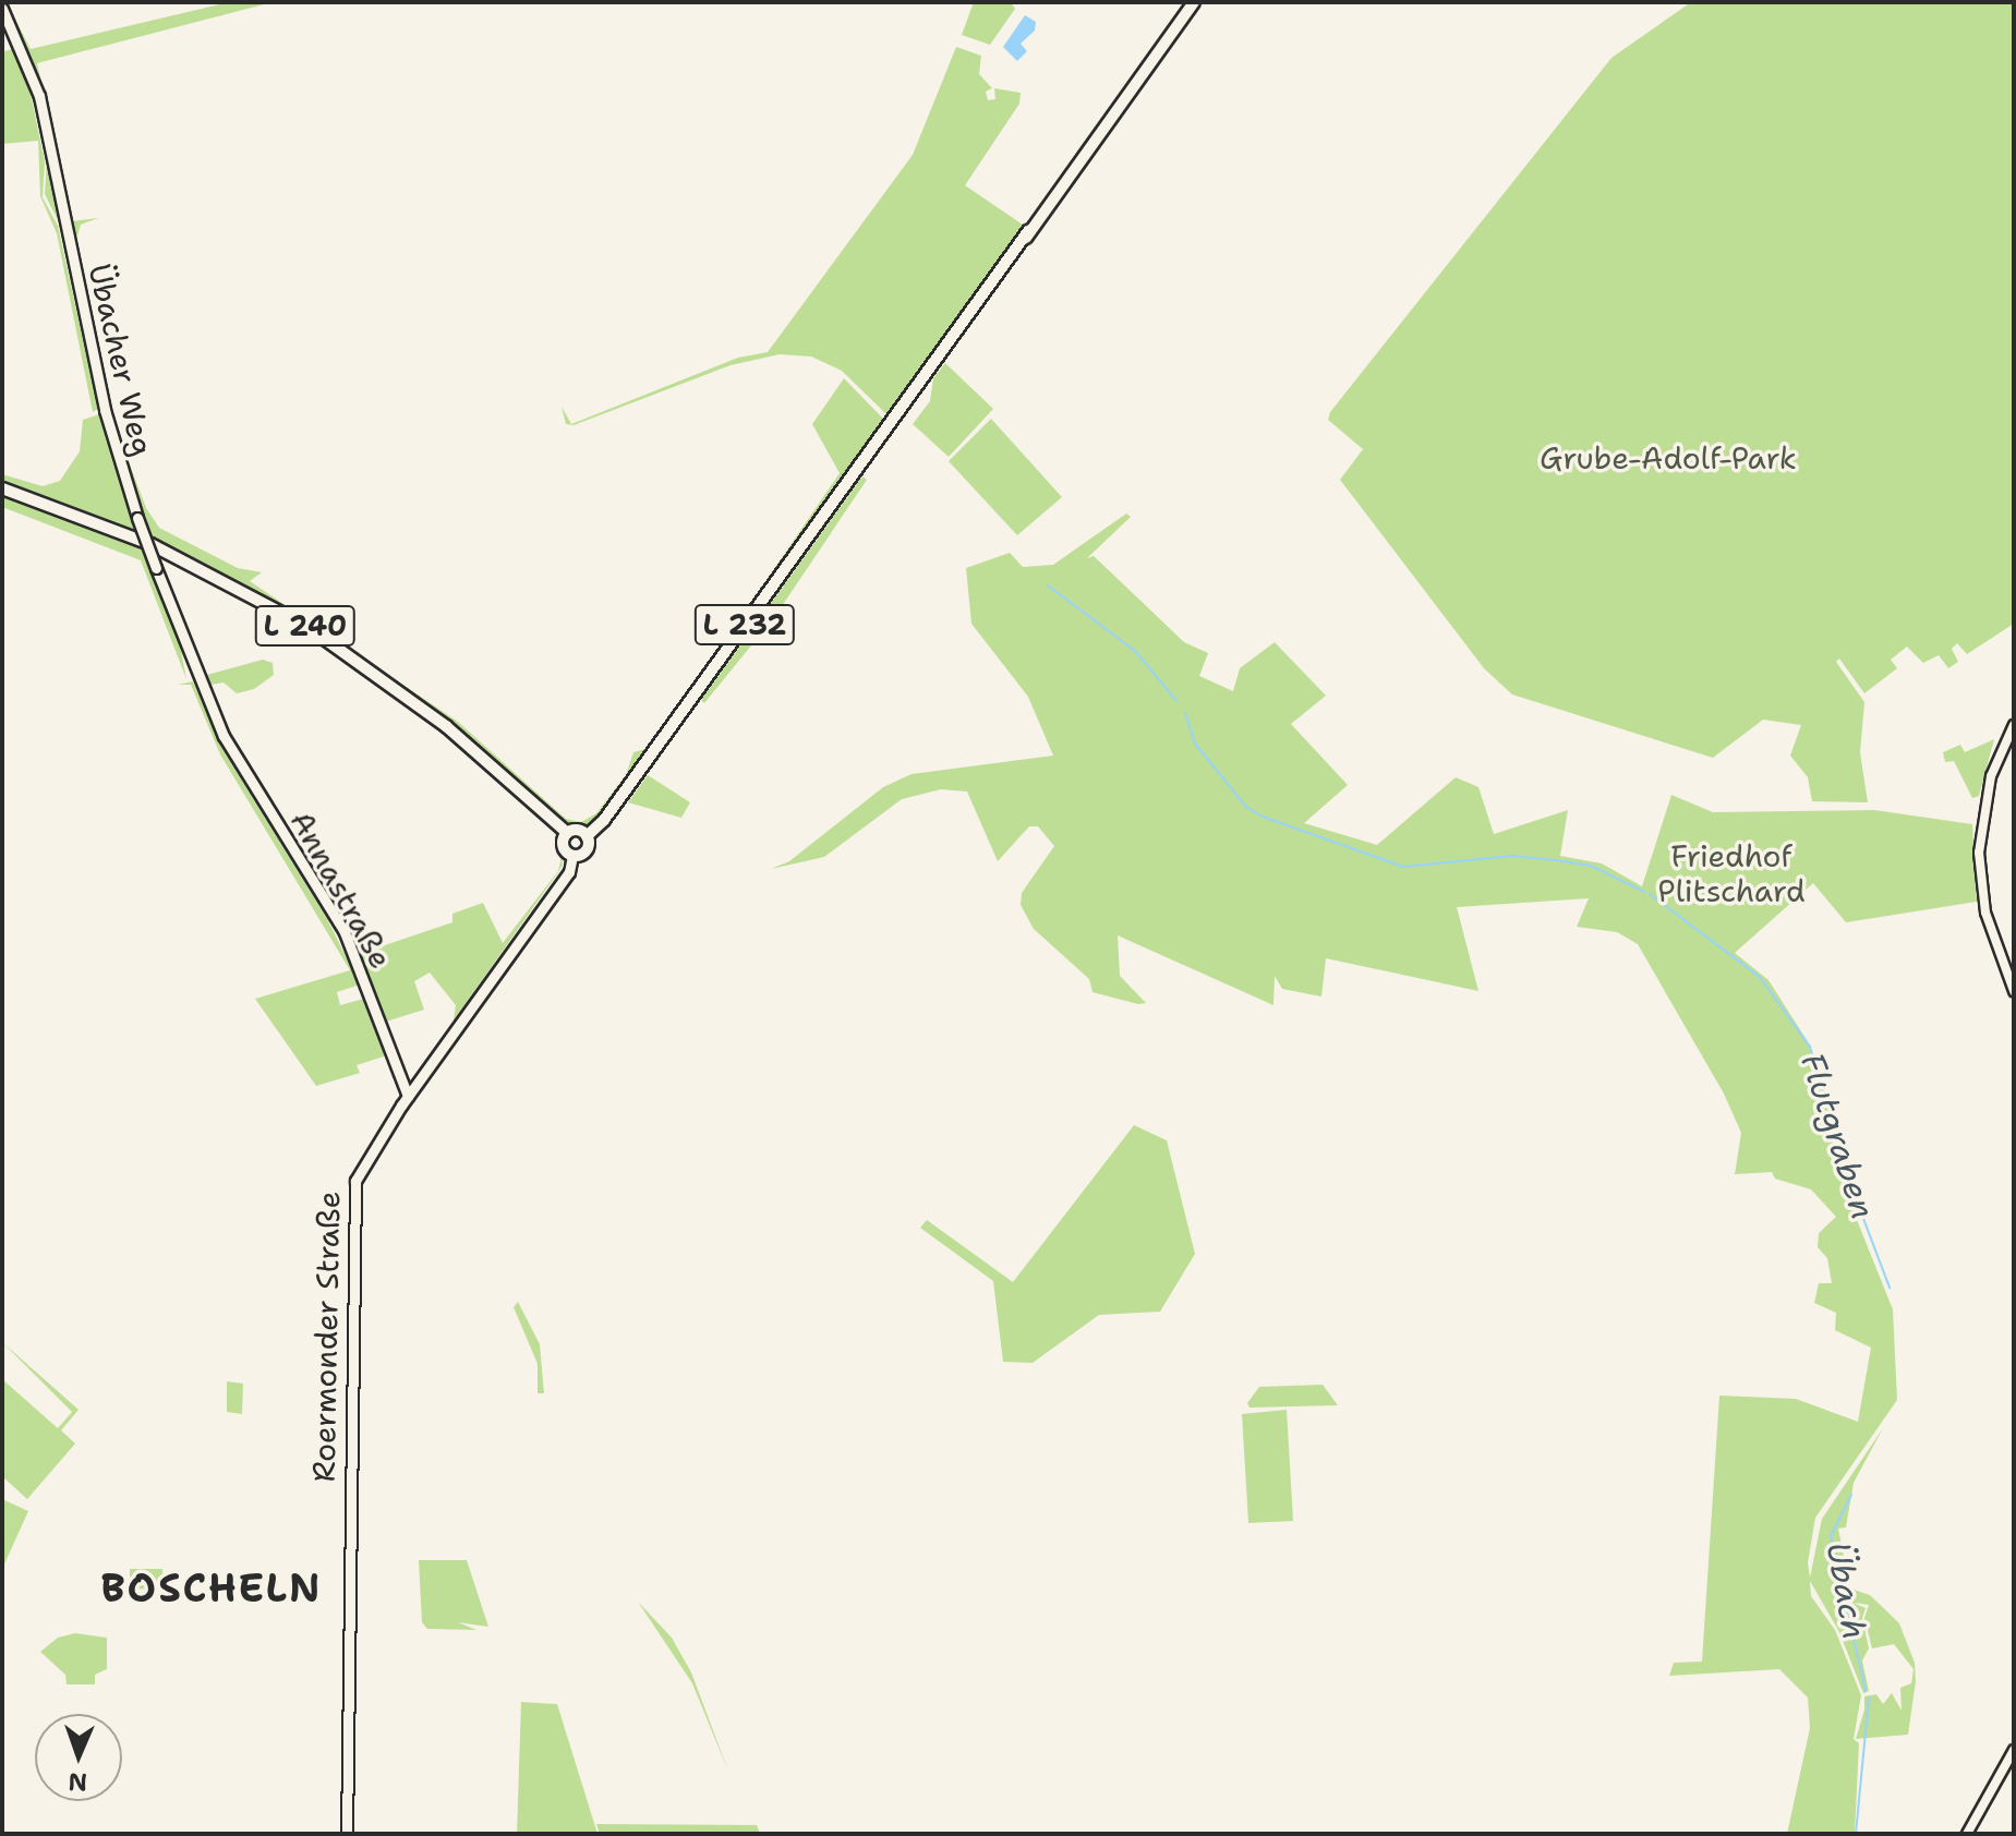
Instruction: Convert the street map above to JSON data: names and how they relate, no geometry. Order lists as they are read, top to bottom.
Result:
{
  "streets": {
    "main road": [
      "Übacher Weg",
      "L 232",
      "L 240",
      "Annastraße",
      "Roermonder Straße"
    ]
  },
  "crossings": [
    ["Übacher Weg", "Annastraße"],
    ["L 232", "L 240"],
    ["L 232", "Roermonder Straße"],
    ["L 240", "Roermonder Straße"],
    ["Annastraße", "Roermonder Straße"]
  ],
  "districts": ["BOSCHELN"],
  "water": ["Flutgraben", "Übach"],
  "parks": ["Grube-Adolf-Park", "Friedhof Plitschard"],
  "north": "bottom"
}
